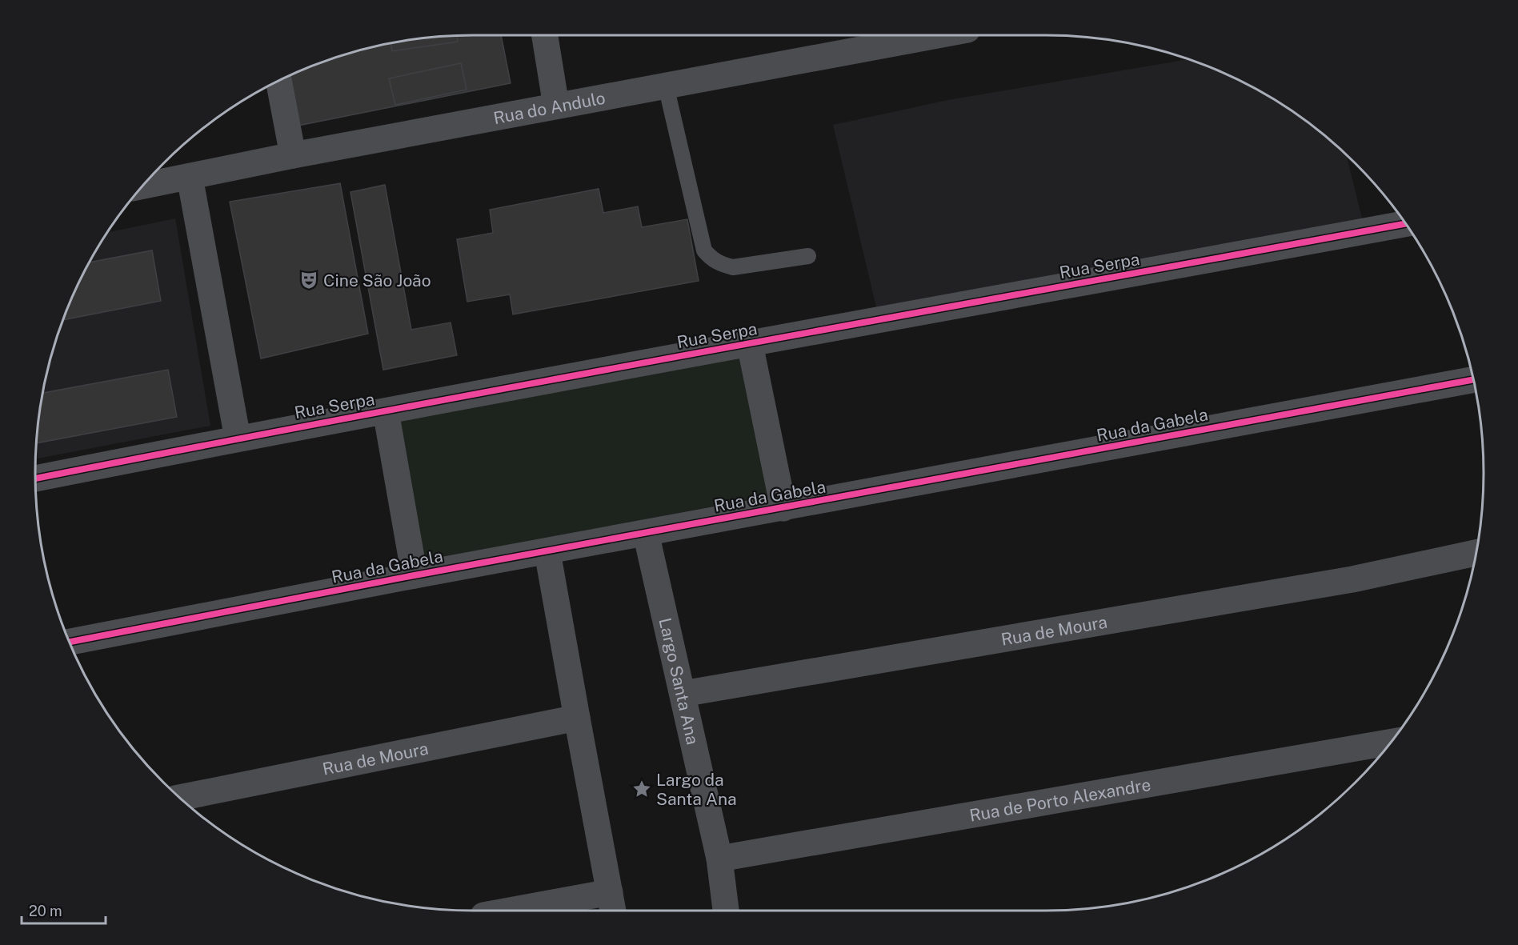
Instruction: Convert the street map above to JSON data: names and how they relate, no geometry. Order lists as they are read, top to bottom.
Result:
{
  "streets": {
    "street": [
      "Rua do Andulo",
      "Rua Serpa",
      "Rua da Gabela",
      "Rua de Moura",
      "Largo Santa Ana",
      "Rua de Porto Alexandre"
    ]
  },
  "crossings": [
    ["Rua da Gabela", "Largo Santa Ana"],
    ["Rua de Moura", "Largo Santa Ana"],
    ["Largo Santa Ana", "Rua de Porto Alexandre"]
  ],
  "places": {
    "theatre": ["Cine São João"],
    "place": ["Largo da Santa Ana"]
  },
  "scale_bar": "20 m"
}
